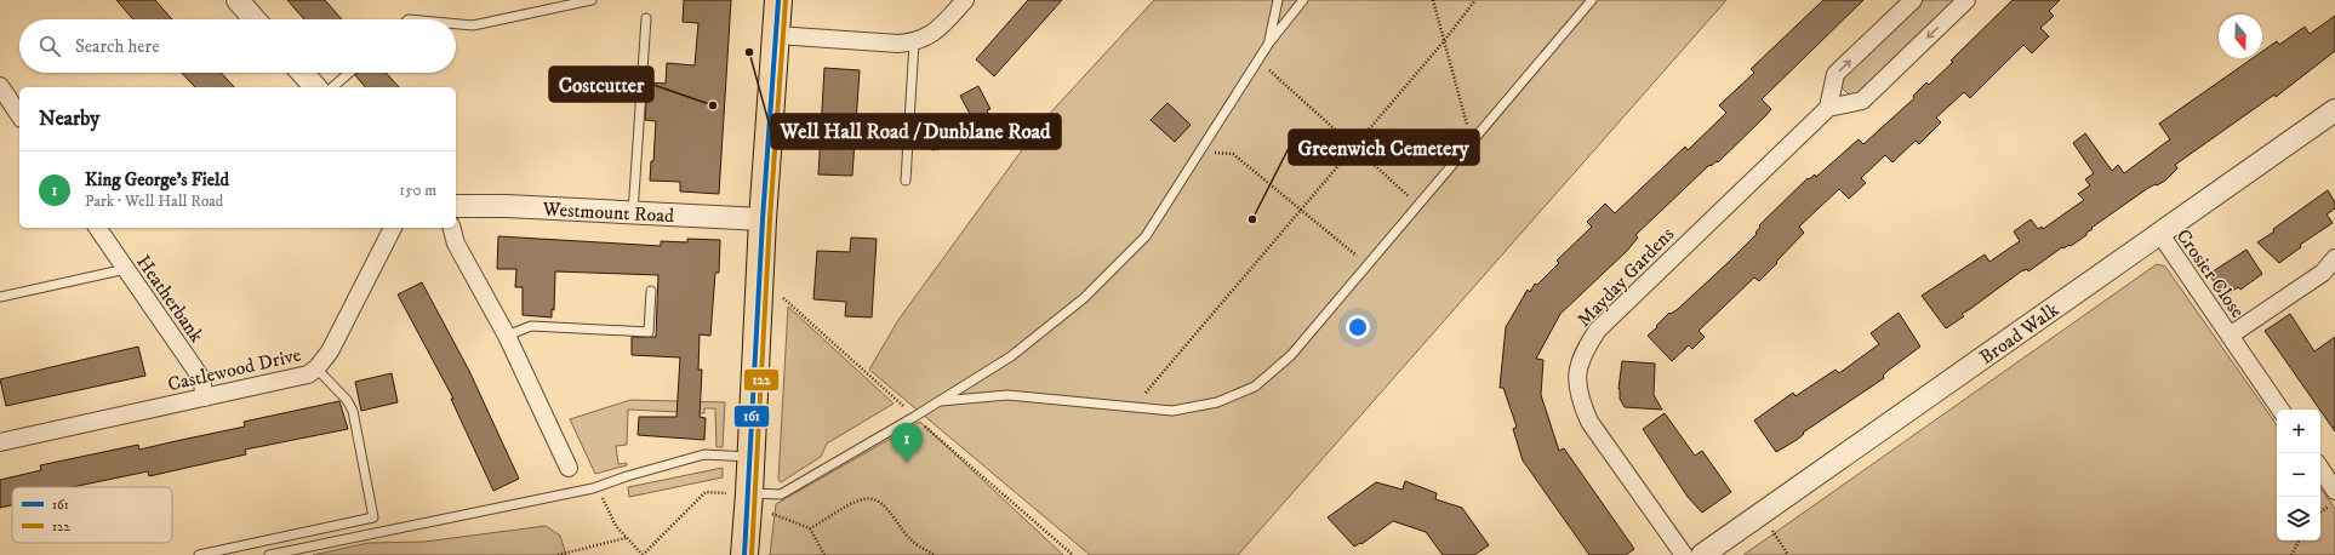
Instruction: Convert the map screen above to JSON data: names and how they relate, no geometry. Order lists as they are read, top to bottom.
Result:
{
  "streets": {
    "street": [
      "Westmount Road",
      "Crosier Close",
      "Mayday Gardens",
      "Heatherbank",
      "Broad Walk",
      "Castlewood Drive"
    ]
  },
  "crossings": [
    ["Crosier Close", "Broad Walk"],
    ["Heatherbank", "Castlewood Drive"]
  ],
  "places": ["Well Hall Road / Dunblane Road", "Costcutter", "Greenwich Cemetery"],
  "lines": ["transit line 161", "transit line 122"],
  "legend": ["161", "122"],
  "north": "bottom",
  "page": {
    "search": "Search here",
    "heading": "Nearby",
    "list": [
      {
        "mark": "1",
        "name": "King George's Field",
        "note": "Park · Well Hall Road",
        "value": "150 m"
      }
    ],
    "map_buttons": ["+", "−"],
    "pins": "1"
  }
}
